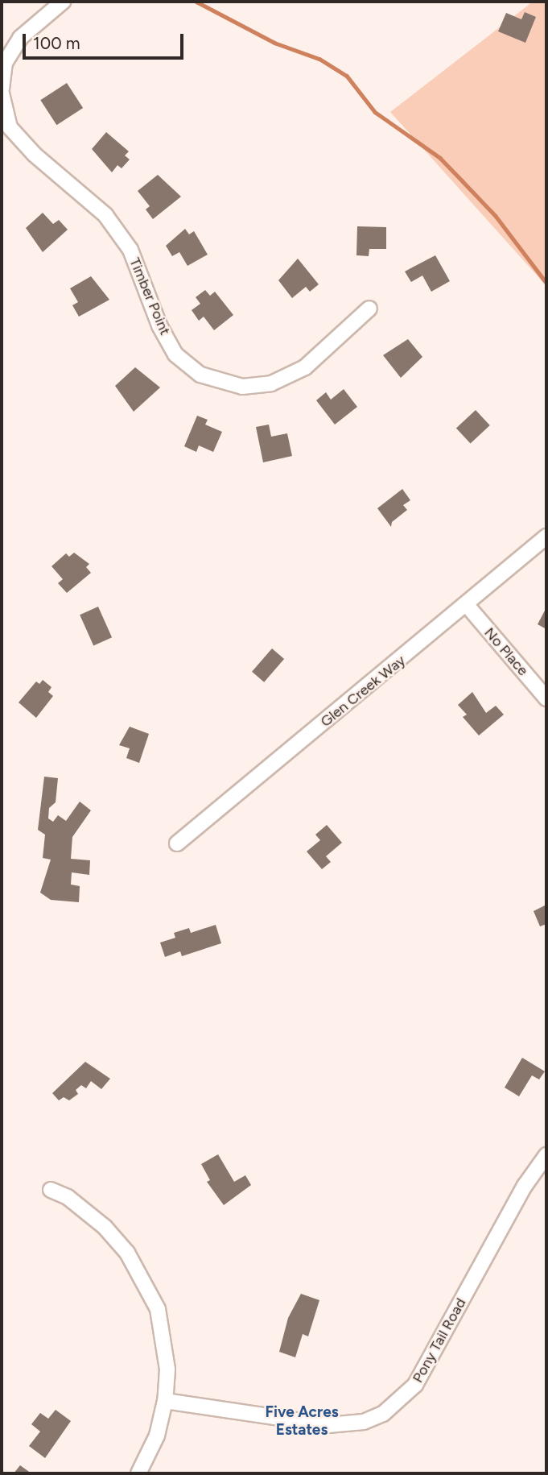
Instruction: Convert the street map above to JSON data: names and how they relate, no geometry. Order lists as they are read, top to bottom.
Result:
{
  "streets": {
    "street": [
      "Timber Point",
      "No Place",
      "Glen Creek Way",
      "Pony Tail Road"
    ]
  },
  "crossings": [
    ["No Place", "Glen Creek Way"]
  ],
  "districts": ["Five Acres Estates"],
  "scale_bar": "100 m"
}
